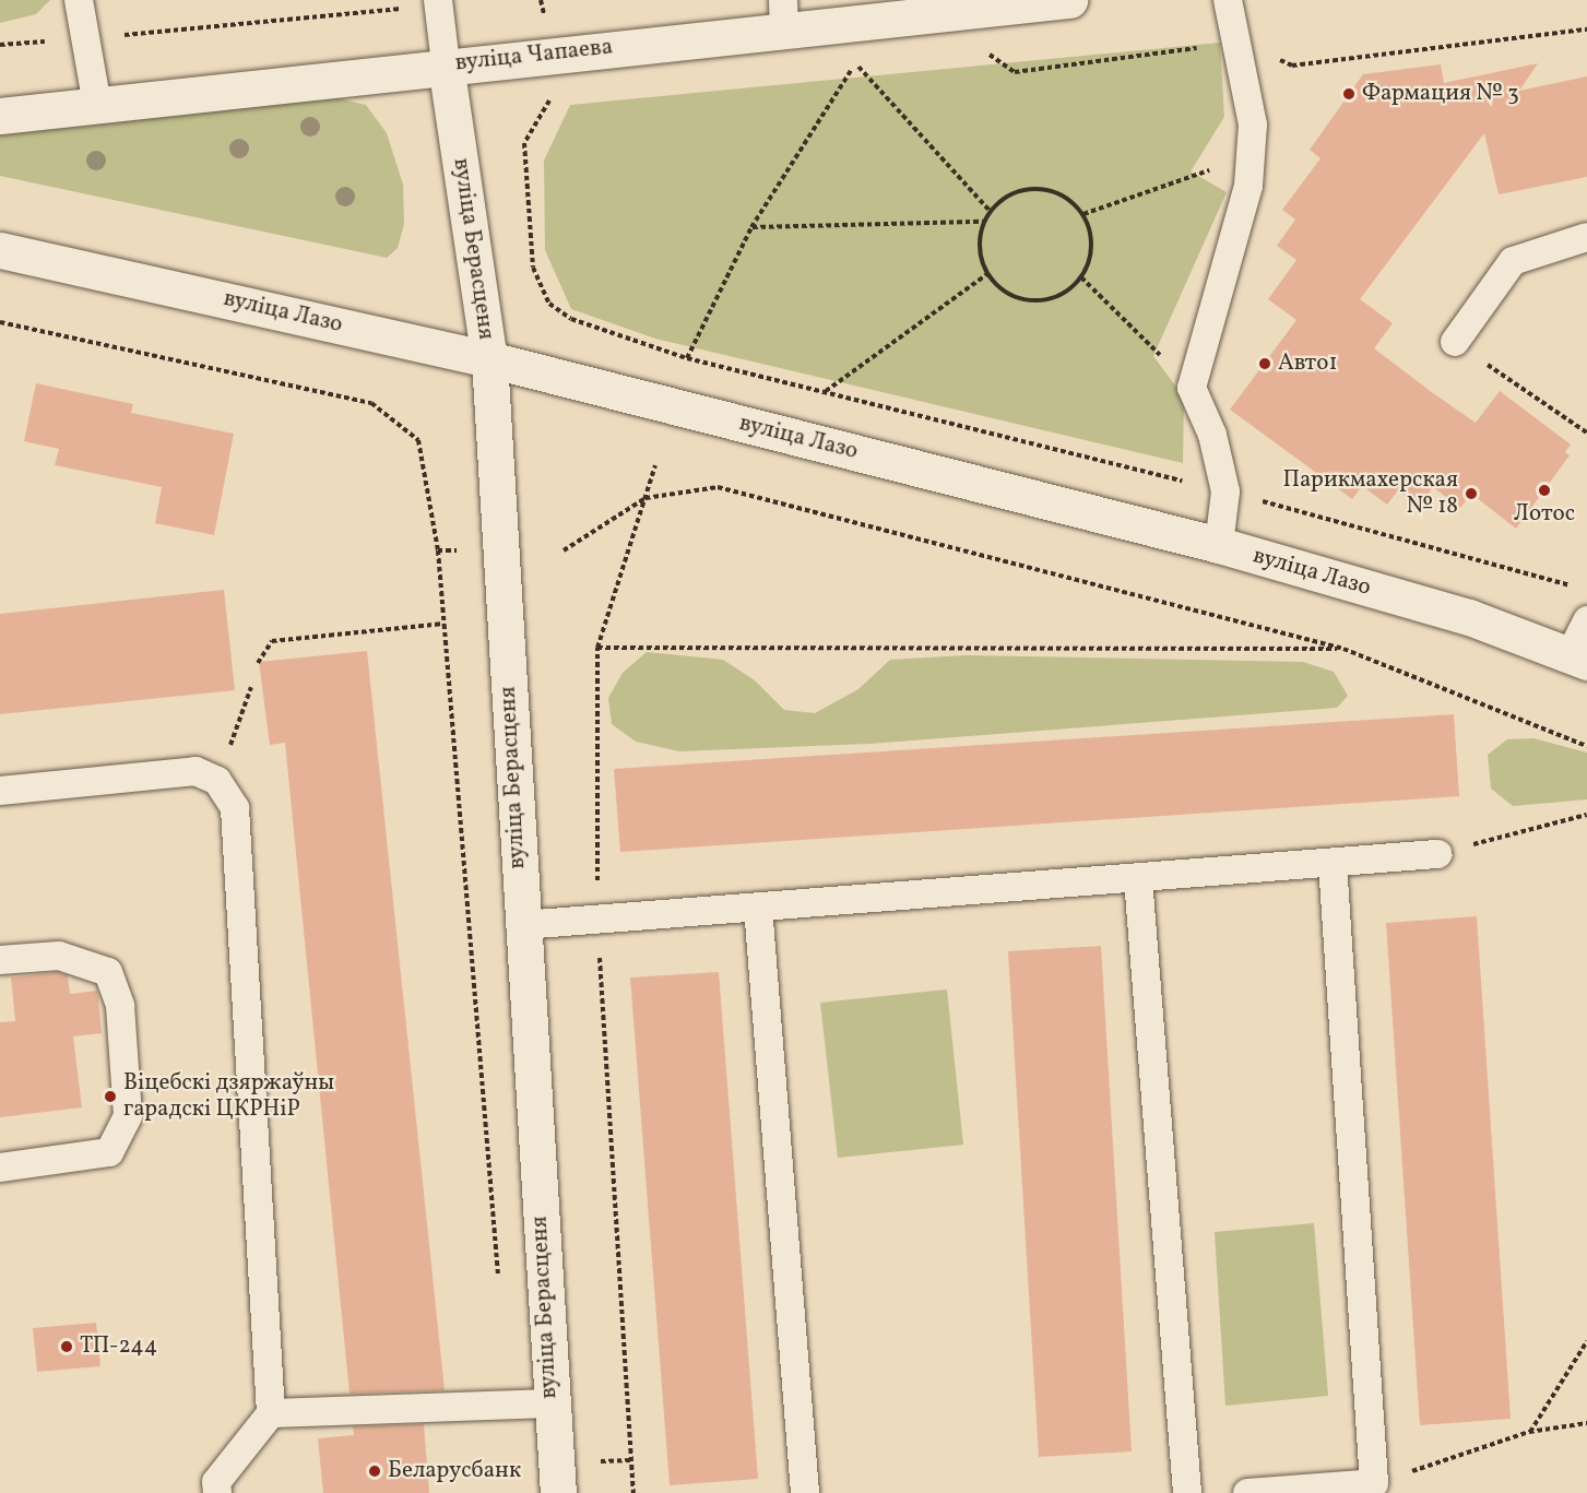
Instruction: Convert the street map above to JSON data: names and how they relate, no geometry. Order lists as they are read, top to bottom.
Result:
{
  "streets": {
    "street": ["вуліца Чапаева", "вуліца Берасценя", "вуліца Лазо"]
  },
  "crossings": [
    ["вуліца Чапаева", "вуліца Берасценя"],
    ["вуліца Берасценя", "вуліца Лазо"]
  ],
  "places": [
    "Фармация № 3",
    "Авто1",
    "Лотос",
    "Парикмахерская № 18",
    "Віцебскі дзяржаўны гарадскі ЦКРНіР",
    "ТП-244",
    "Беларусбанк"
  ]
}
